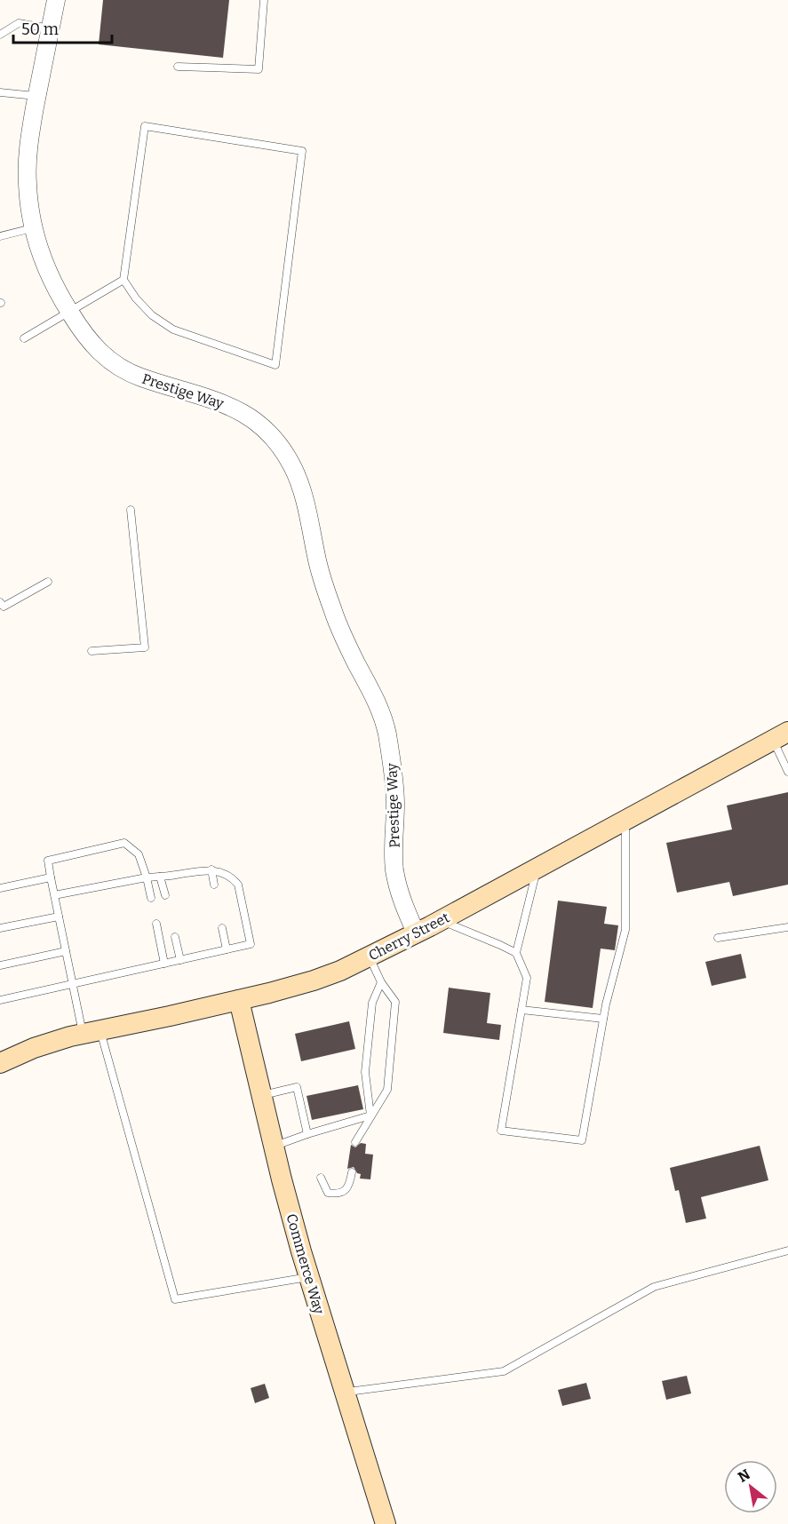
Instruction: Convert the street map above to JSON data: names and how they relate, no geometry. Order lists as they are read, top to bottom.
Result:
{
  "streets": {
    "main road": ["Cherry Street", "Commerce Way"],
    "street": ["Prestige Way"]
  },
  "crossings": [
    ["Prestige Way", "Cherry Street"],
    ["Cherry Street", "Commerce Way"]
  ],
  "scale_bar": "50 m",
  "north": "top left"
}
